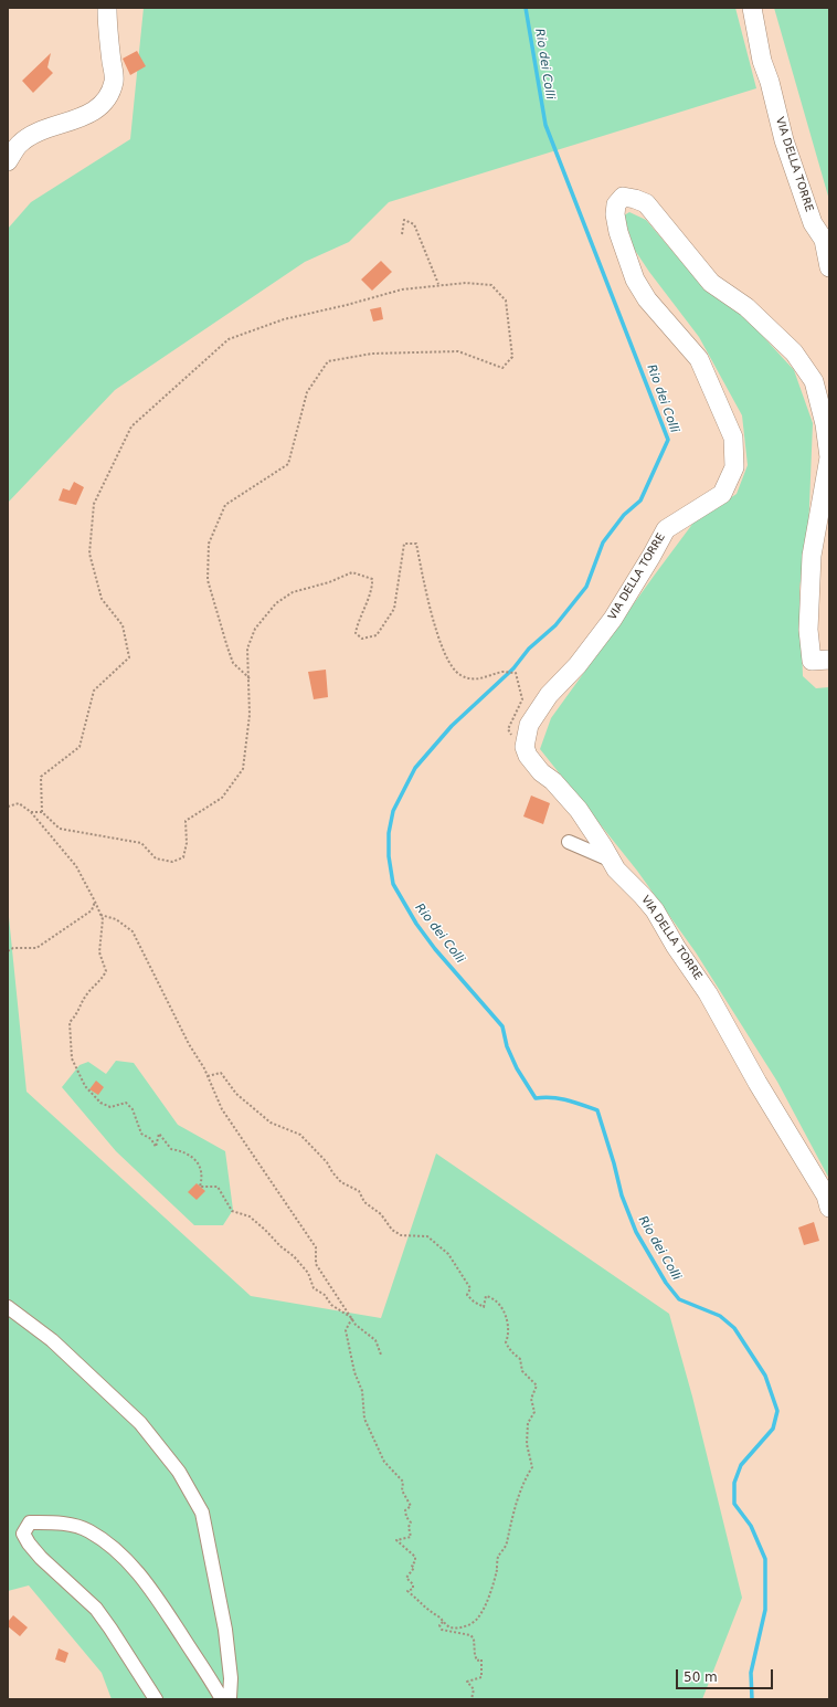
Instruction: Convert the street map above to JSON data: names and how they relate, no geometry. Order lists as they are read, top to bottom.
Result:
{
  "streets": {
    "street": ["VIA DELLA TORRE"]
  },
  "water": ["Rio dei Colli"],
  "scale_bar": "50 m"
}
